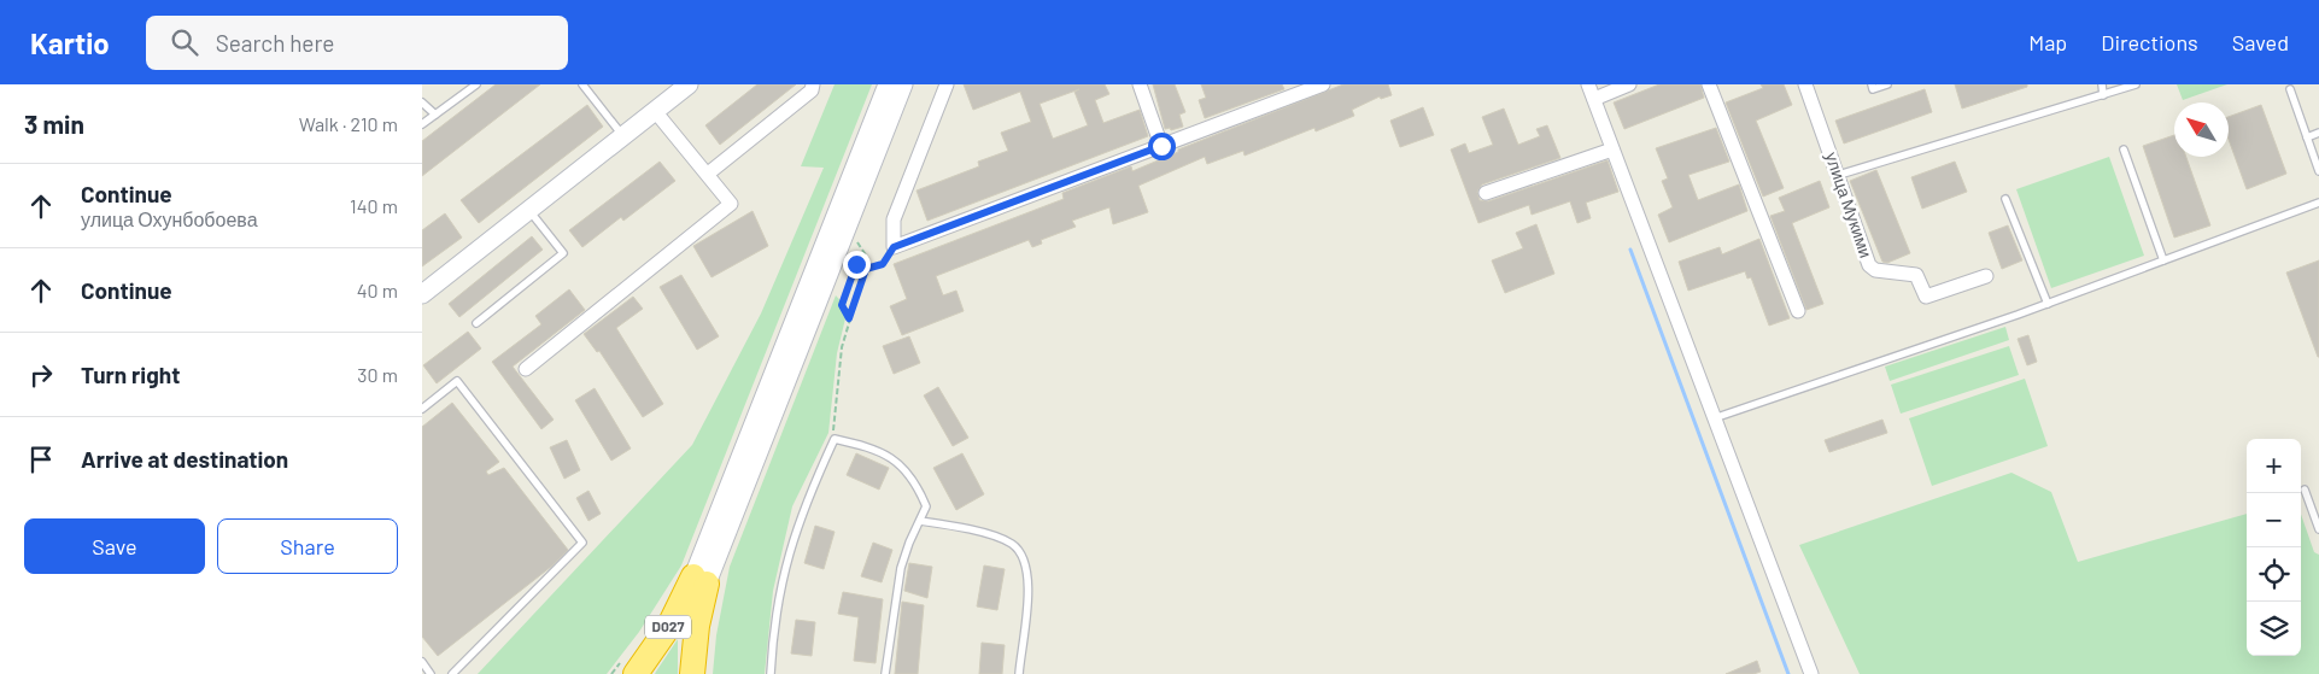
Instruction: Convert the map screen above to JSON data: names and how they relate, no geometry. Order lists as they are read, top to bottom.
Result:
{
  "streets": {
    "highway": ["D027"],
    "street": ["улица Мукими"]
  },
  "north": "top left",
  "page": {
    "header": "Kartio",
    "search": "Search here",
    "nav": ["Map", "Directions", "Saved"],
    "heading": ["3 min", "Walk · 210 m"],
    "list": [
      ["Continue", "улица Охунбобоева", "140 m"],
      ["Continue", "40 m"],
      ["Turn right", "30 m"],
      "Arrive at destination"
    ],
    "map_buttons": ["+", "−"],
    "buttons": ["Save", "Share"]
  }
}
